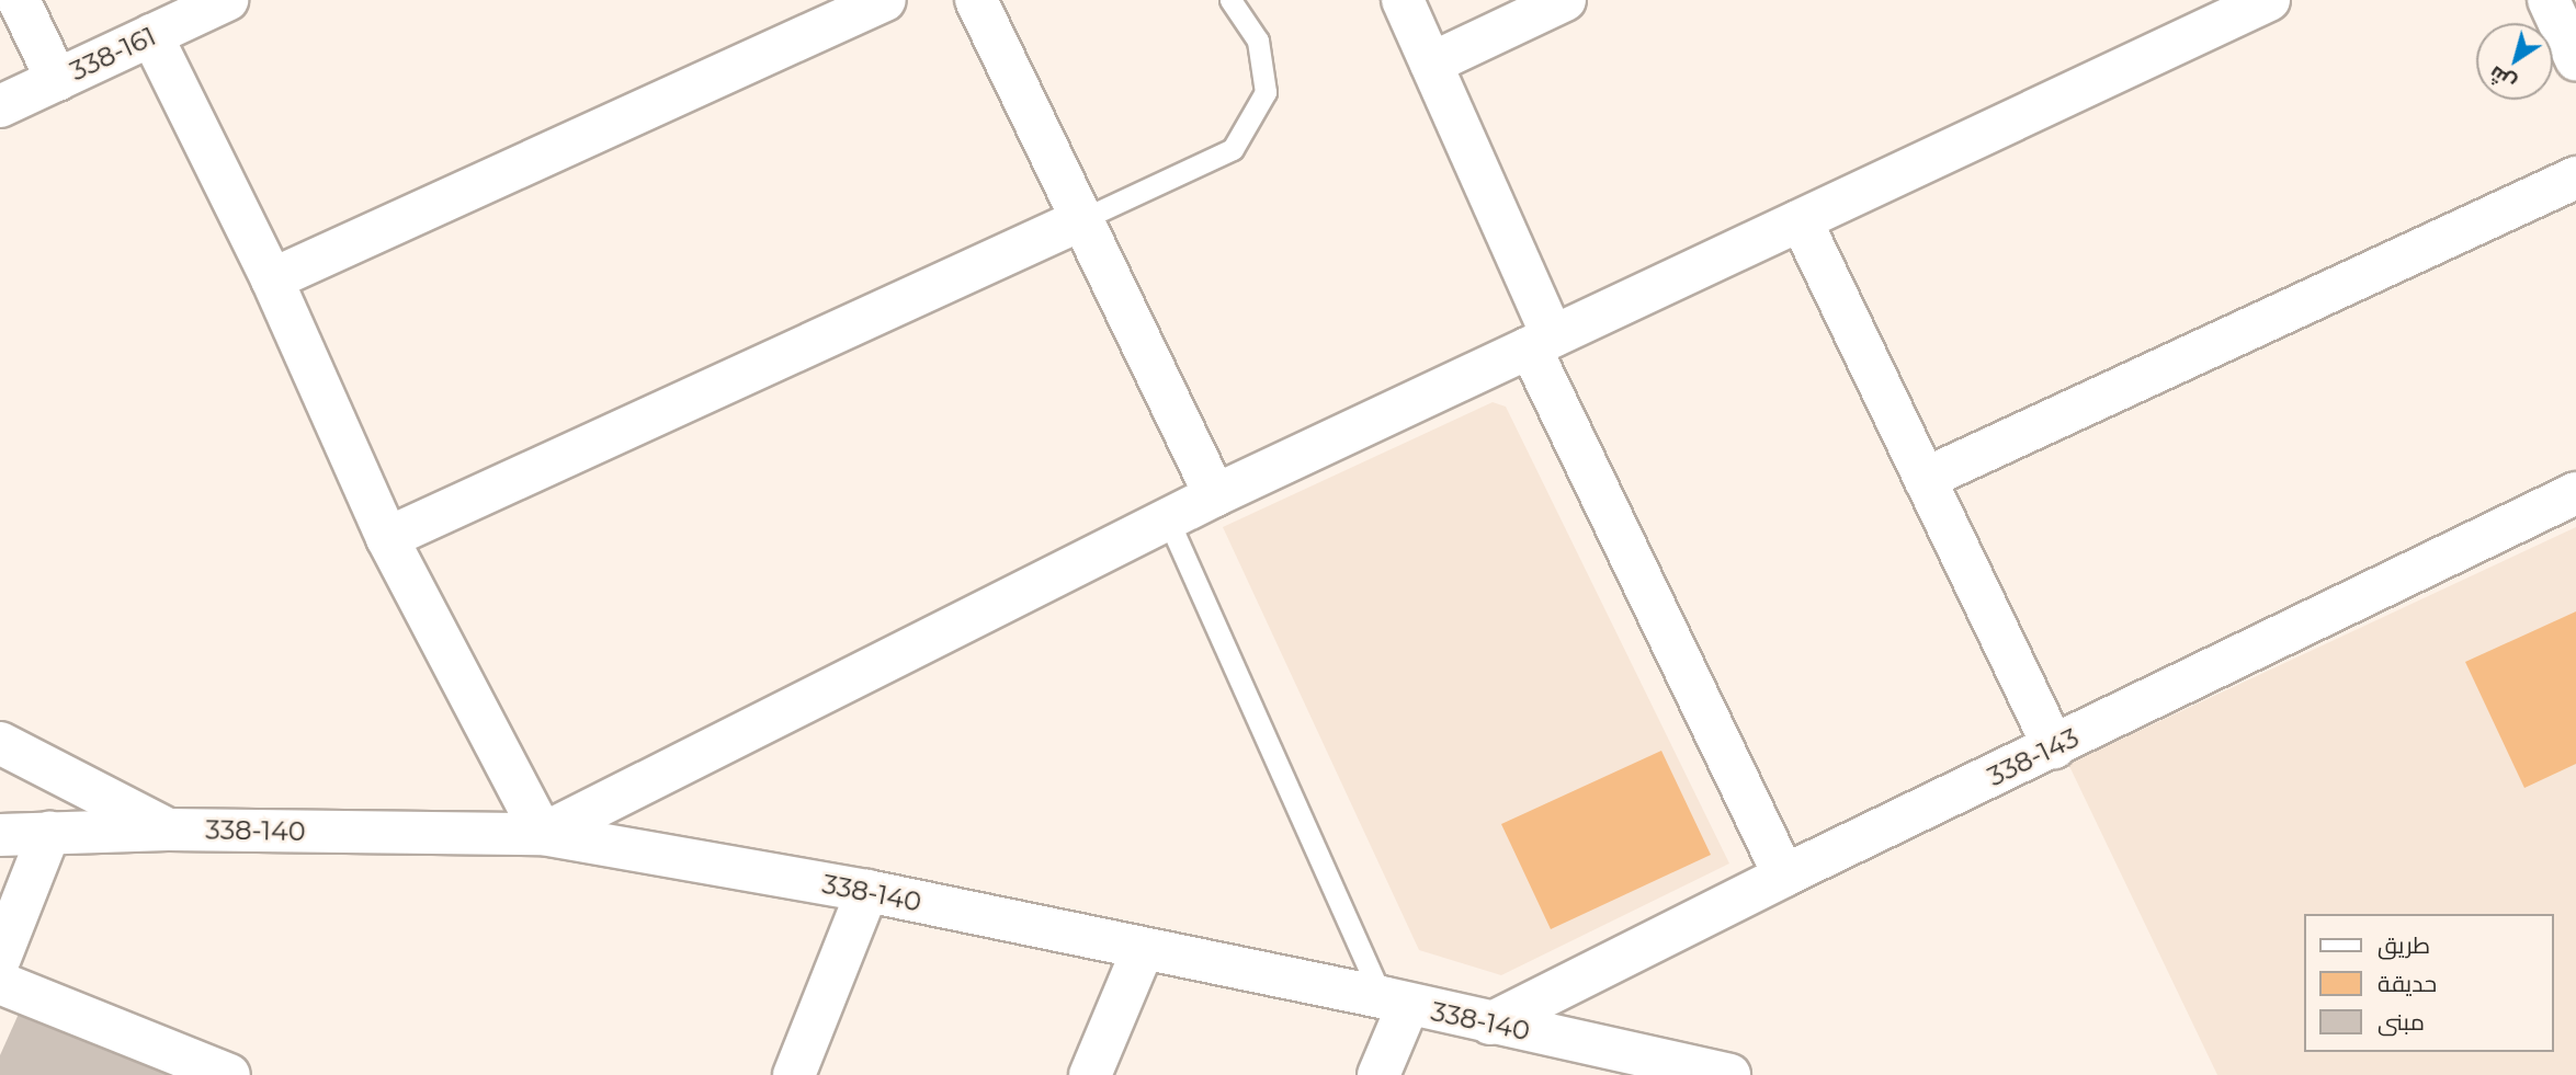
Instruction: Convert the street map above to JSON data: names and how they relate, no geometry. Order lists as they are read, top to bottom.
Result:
{
  "streets": {
    "street": ["338-161", "338-143", "338-140"]
  },
  "crossings": [
    ["338-143", "338-140"]
  ],
  "legend": ["طريق", "حديقة", "مبنى"],
  "north": "bottom left"
}
